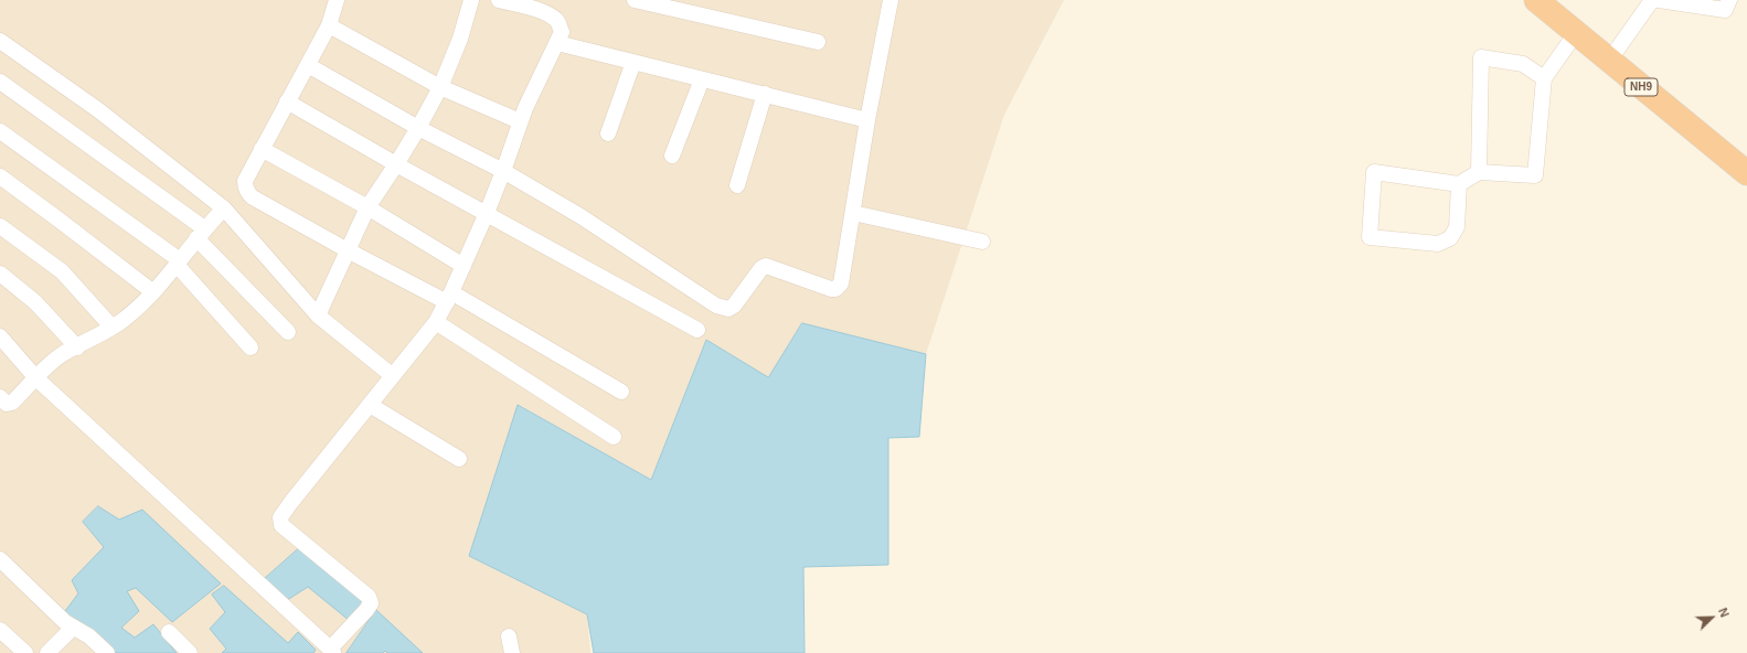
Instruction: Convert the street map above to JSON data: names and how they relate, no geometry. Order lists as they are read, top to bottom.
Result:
{
  "streets": {
    "highway": ["NH9"]
  },
  "north": "top right"
}
